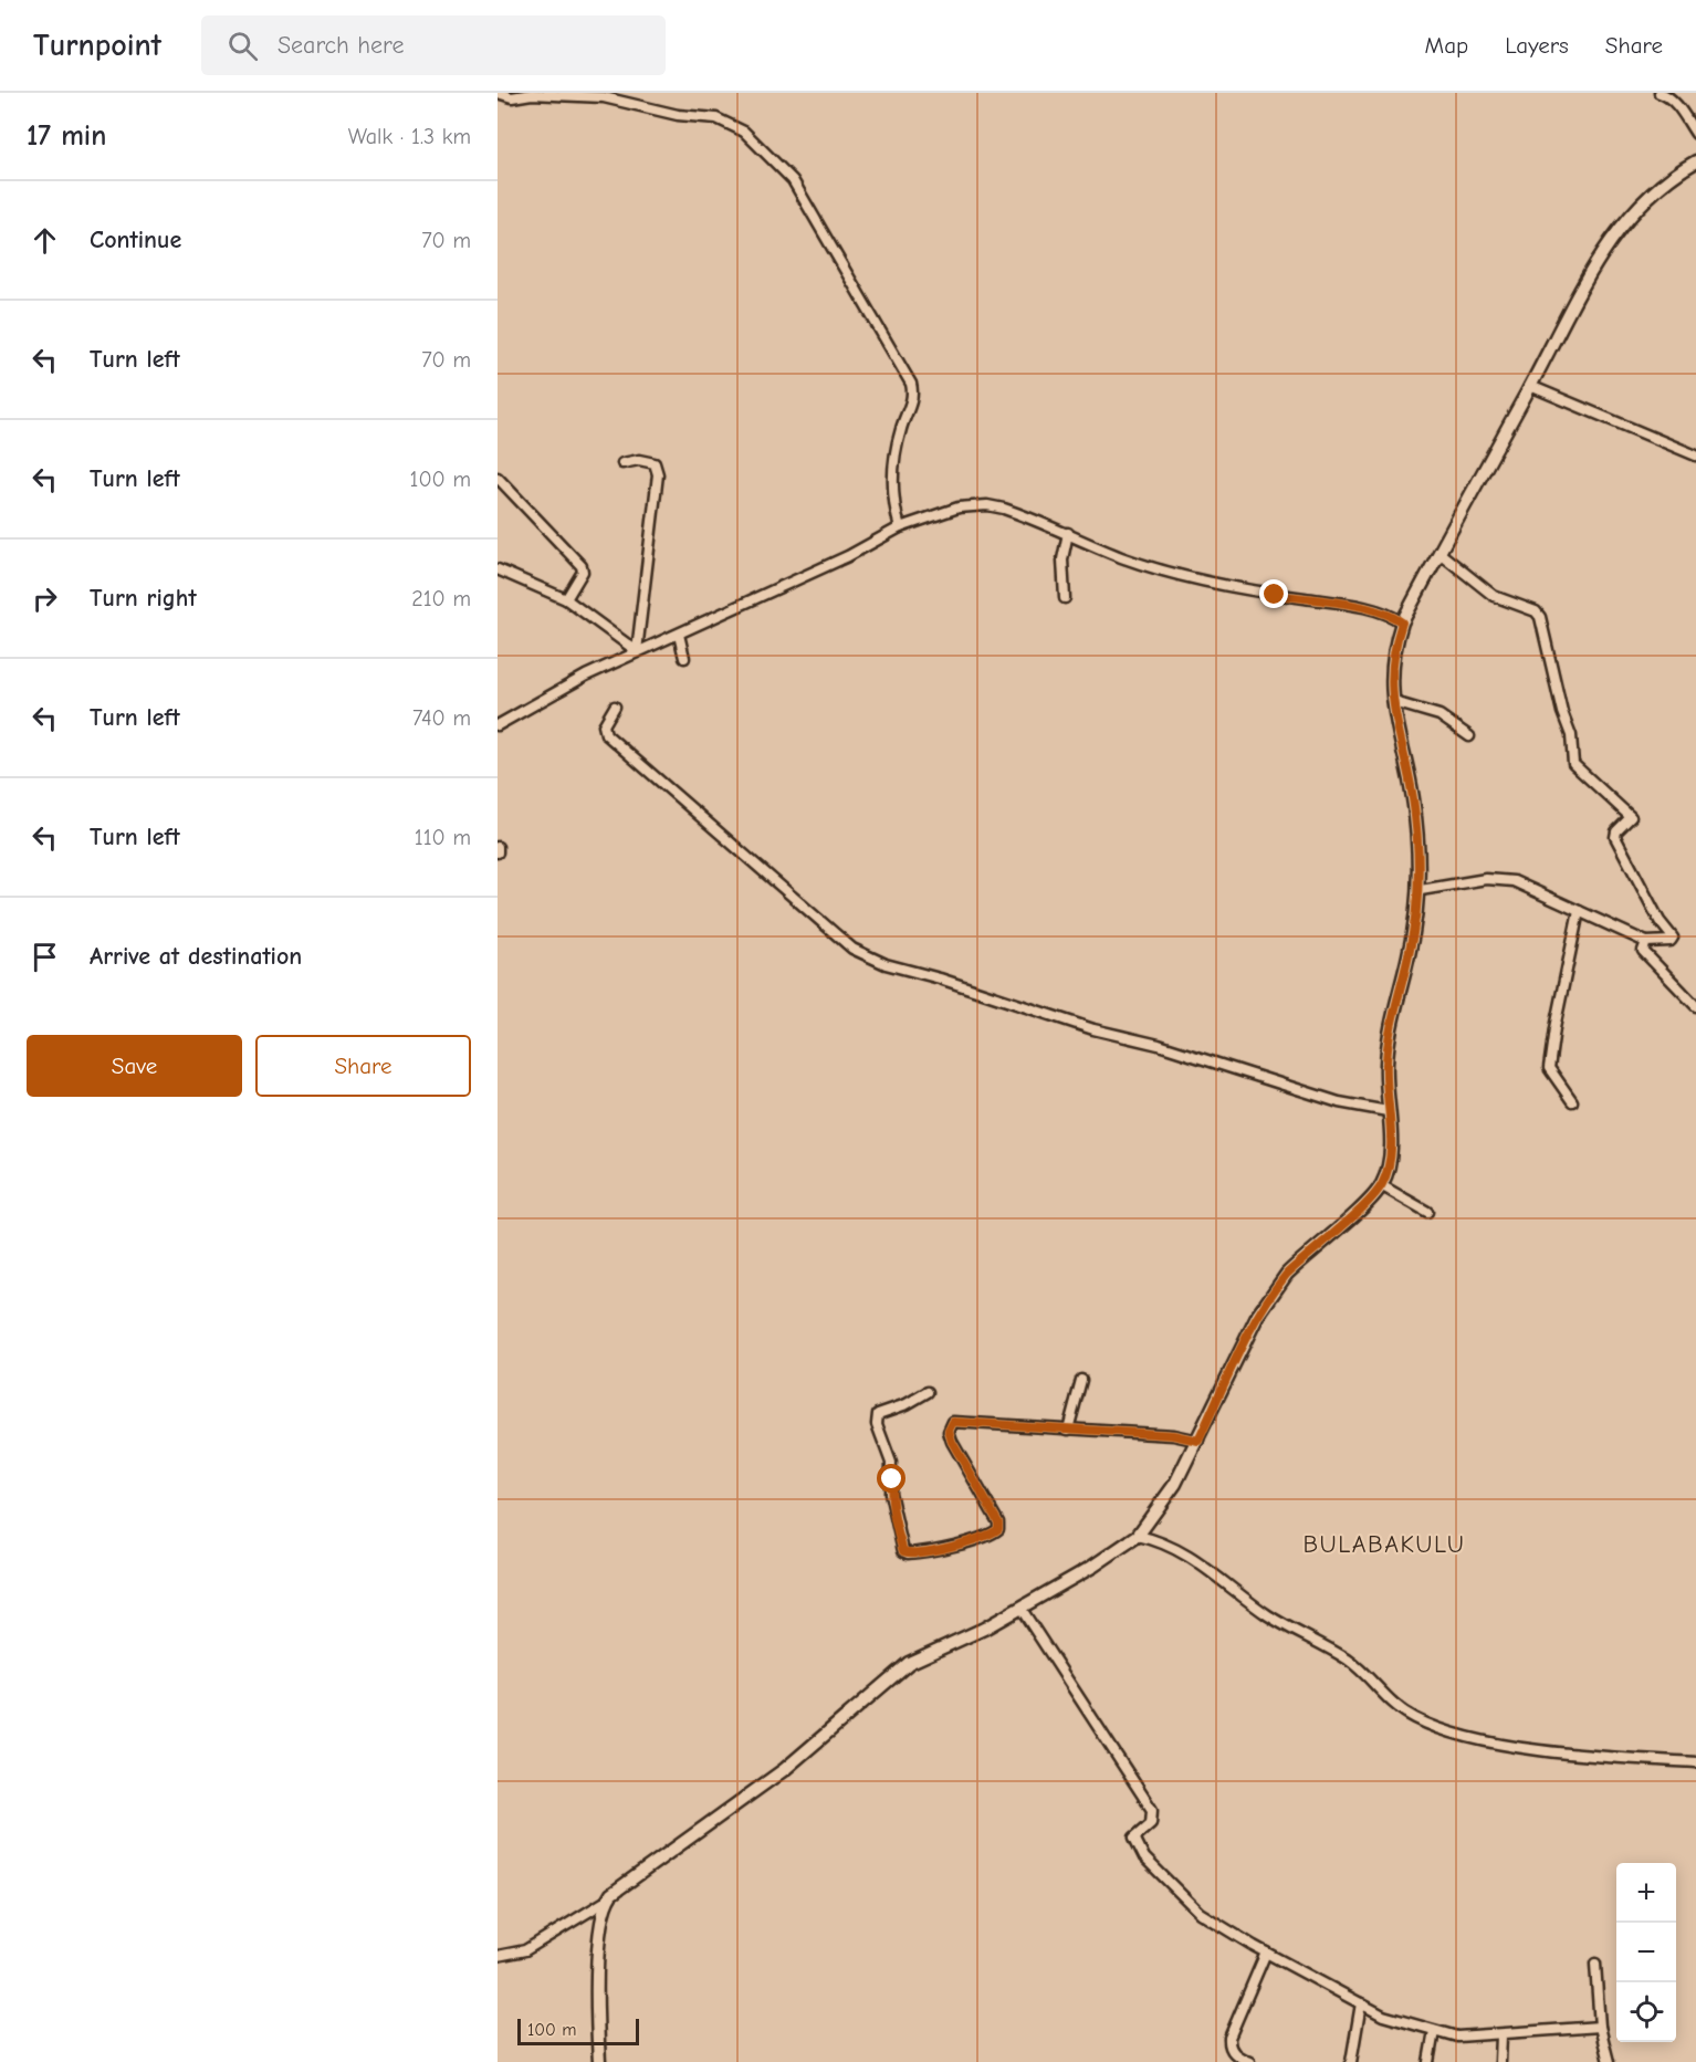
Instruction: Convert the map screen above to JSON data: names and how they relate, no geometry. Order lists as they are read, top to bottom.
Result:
{
  "districts": ["BULABAKULU"],
  "scale_bar": "100 m",
  "page": {
    "header": "Turnpoint",
    "search": "Search here",
    "nav": ["Map", "Layers", "Share"],
    "heading": ["17 min", "Walk · 1.3 km"],
    "list": [
      ["Continue", "70 m"],
      ["Turn left", "70 m"],
      ["Turn left", "100 m"],
      ["Turn right", "210 m"],
      ["Turn left", "740 m"],
      ["Turn left", "110 m"],
      "Arrive at destination"
    ],
    "buttons": ["Save", "Share"],
    "map_buttons": ["+", "−"],
    "scale": "100 m"
  }
}
